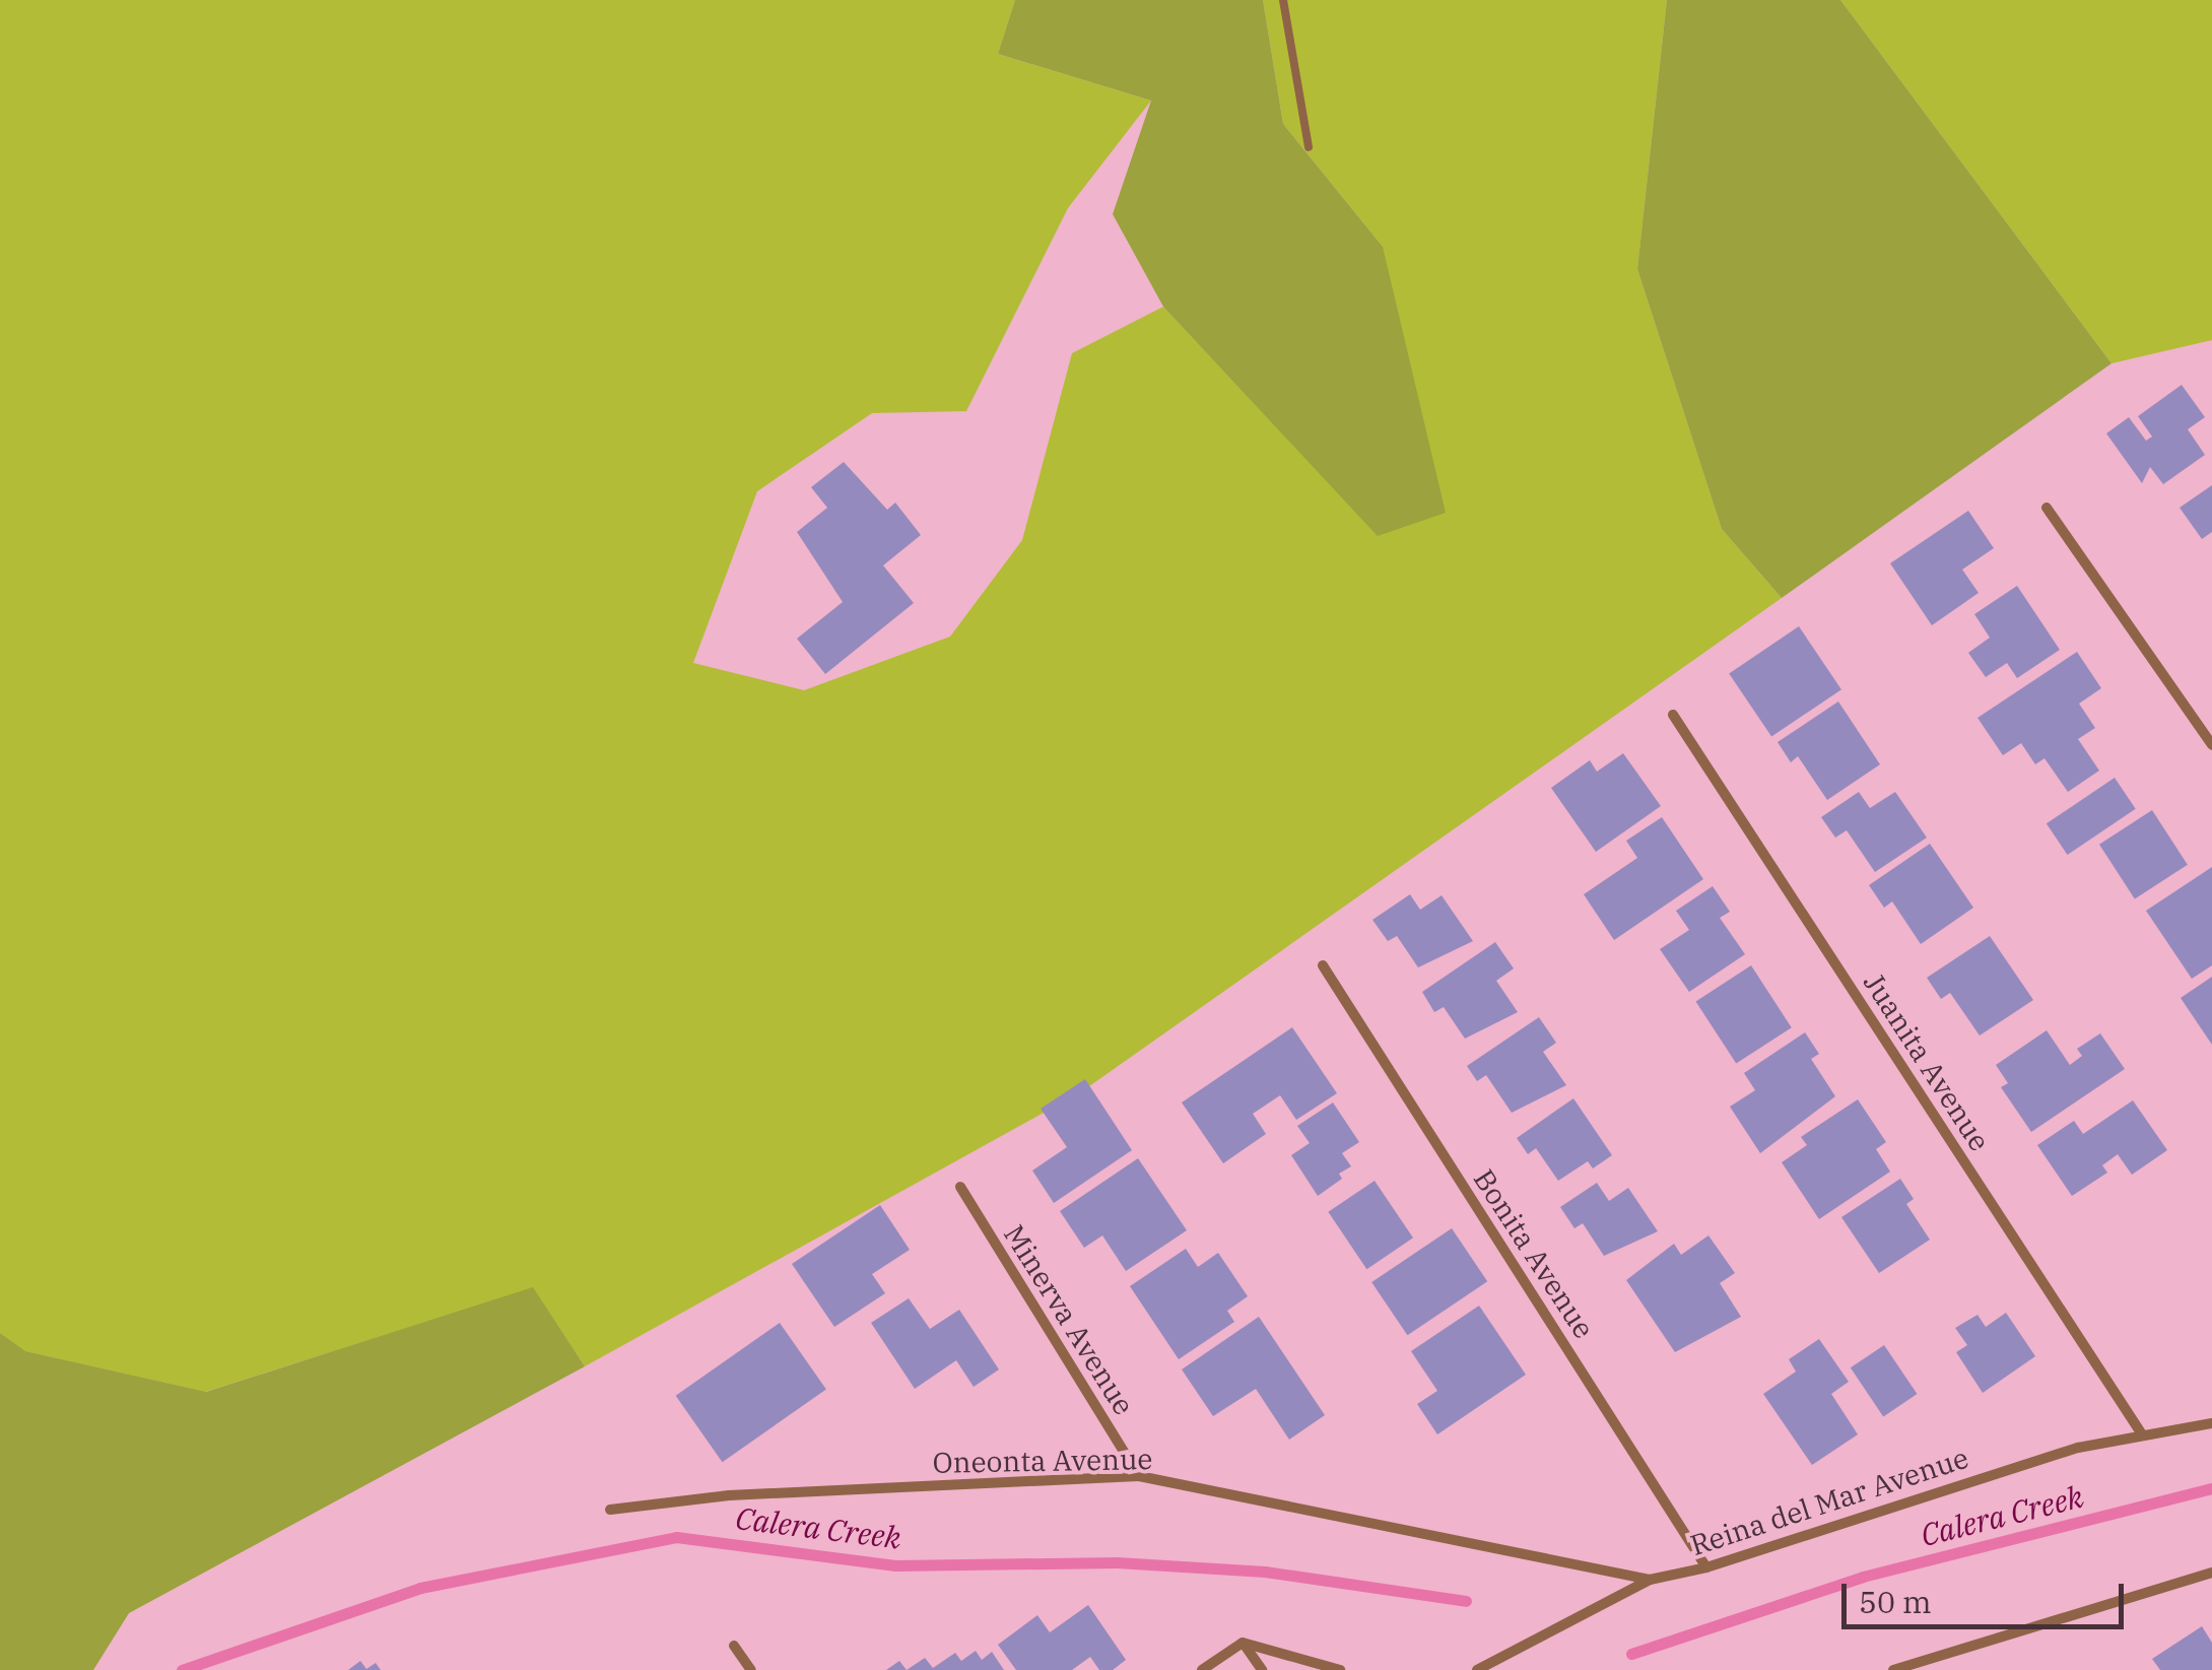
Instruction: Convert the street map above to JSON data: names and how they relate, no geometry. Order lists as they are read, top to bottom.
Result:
{
  "streets": {
    "street": [
      "Juanita Avenue",
      "Bonita Avenue",
      "Minerva Avenue",
      "Oneonta Avenue",
      "Reina del Mar Avenue"
    ]
  },
  "crossings": [
    ["Juanita Avenue", "Reina del Mar Avenue"],
    ["Bonita Avenue", "Reina del Mar Avenue"],
    ["Minerva Avenue", "Oneonta Avenue"],
    ["Oneonta Avenue", "Reina del Mar Avenue"]
  ],
  "water": ["Calera Creek"],
  "scale_bar": "50 m"
}
